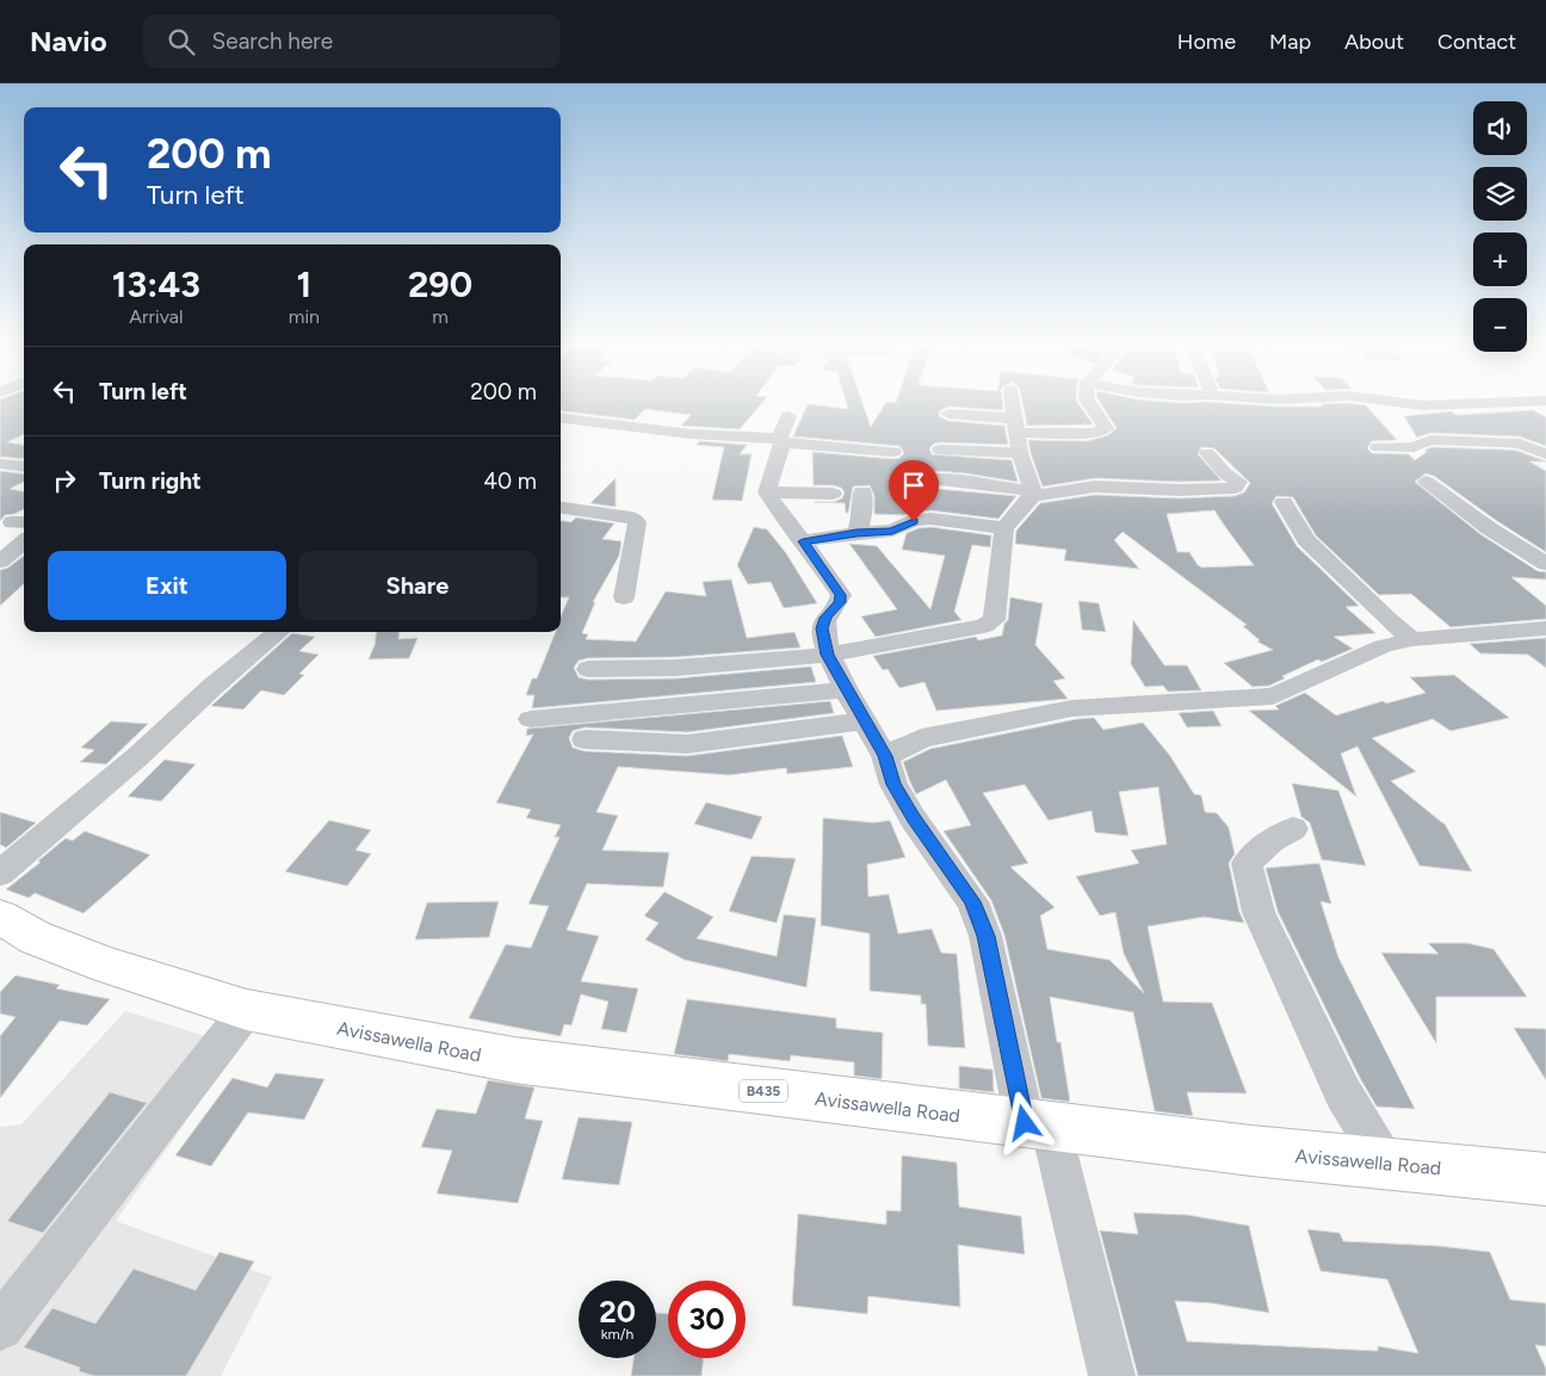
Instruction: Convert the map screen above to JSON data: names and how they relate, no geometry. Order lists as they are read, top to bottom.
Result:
{
  "streets": {
    "main road": ["Avissawella Road", "B435"]
  },
  "page": {
    "header": "Navio",
    "search": "Search here",
    "nav": [
      "Home",
      "Map",
      "About",
      "Contact"
    ],
    "map_buttons": ["+", "−"],
    "turn": ["200 m", "Turn left"],
    "eta": [
      "13:43",
      "Arrival",
      "1",
      "min",
      "290",
      "m"
    ],
    "list": [
      {
        "name": "Turn left",
        "value": "200 m"
      },
      {
        "name": "Turn right",
        "value": "40 m"
      }
    ],
    "buttons": ["Exit", "Share"],
    "speed": "20 km/h",
    "limit": "30"
  }
}
